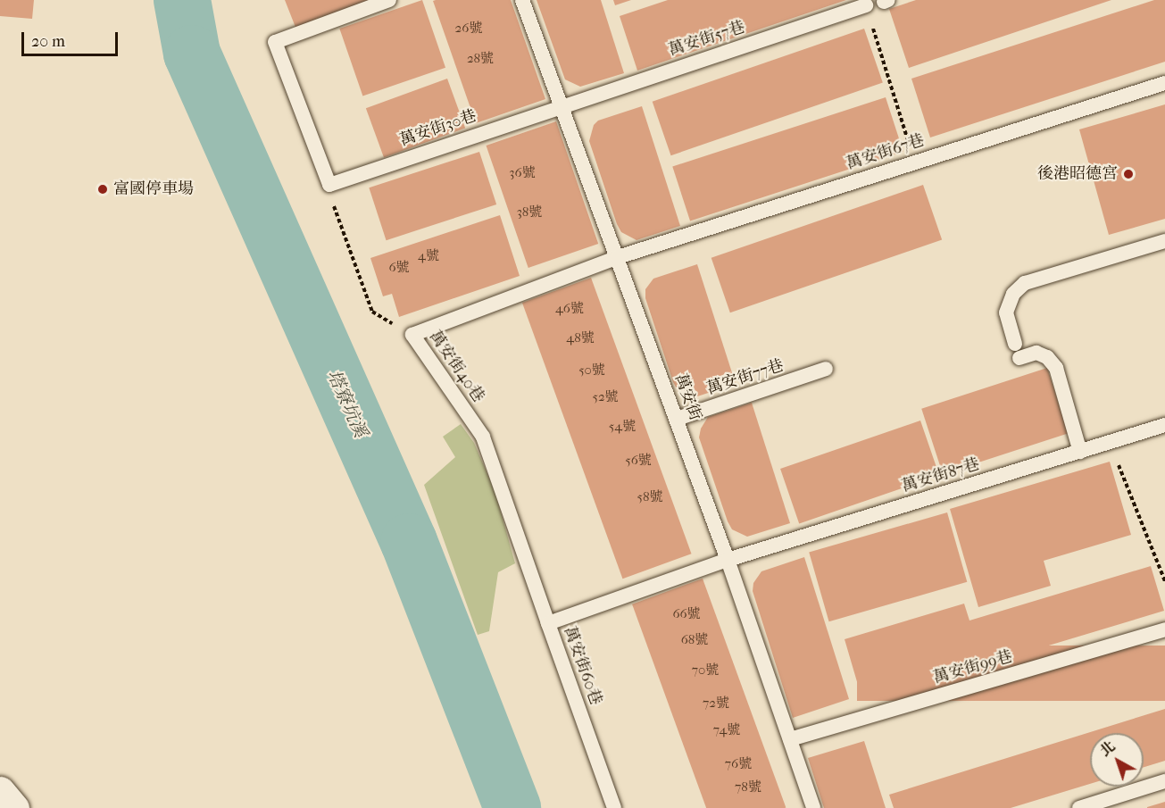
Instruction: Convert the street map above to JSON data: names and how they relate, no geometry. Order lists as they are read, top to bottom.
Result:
{
  "streets": {
    "lane": [
      "萬安街57巷",
      "萬安街30巷",
      "萬安街67巷",
      "萬安街40巷",
      "萬安街77巷",
      "萬安街",
      "萬安街87巷",
      "萬安街60巷",
      "萬安街99巷"
    ]
  },
  "crossings": [
    ["萬安街57巷", "萬安街30巷"],
    ["萬安街57巷", "萬安街"],
    ["萬安街30巷", "萬安街"],
    ["萬安街67巷", "萬安街40巷"],
    ["萬安街67巷", "萬安街"],
    ["萬安街40巷", "萬安街"],
    ["萬安街40巷", "萬安街60巷"],
    ["萬安街77巷", "萬安街"],
    ["萬安街", "萬安街87巷"],
    ["萬安街", "萬安街60巷"],
    ["萬安街", "萬安街99巷"],
    ["萬安街87巷", "萬安街60巷"]
  ],
  "water": ["塔寮坑溪"],
  "places": ["後港昭德宮", "富國停車場"],
  "house_numbers": [
    "26號",
    "28號",
    "36號",
    "38號",
    "4號",
    "6號",
    "46號",
    "48號",
    "50號",
    "52號",
    "54號",
    "56號",
    "58號",
    "66號",
    "68號",
    "70號",
    "72號",
    "74號",
    "76號",
    "78號"
  ],
  "scale_bar": "20 m",
  "north": "top left"
}
